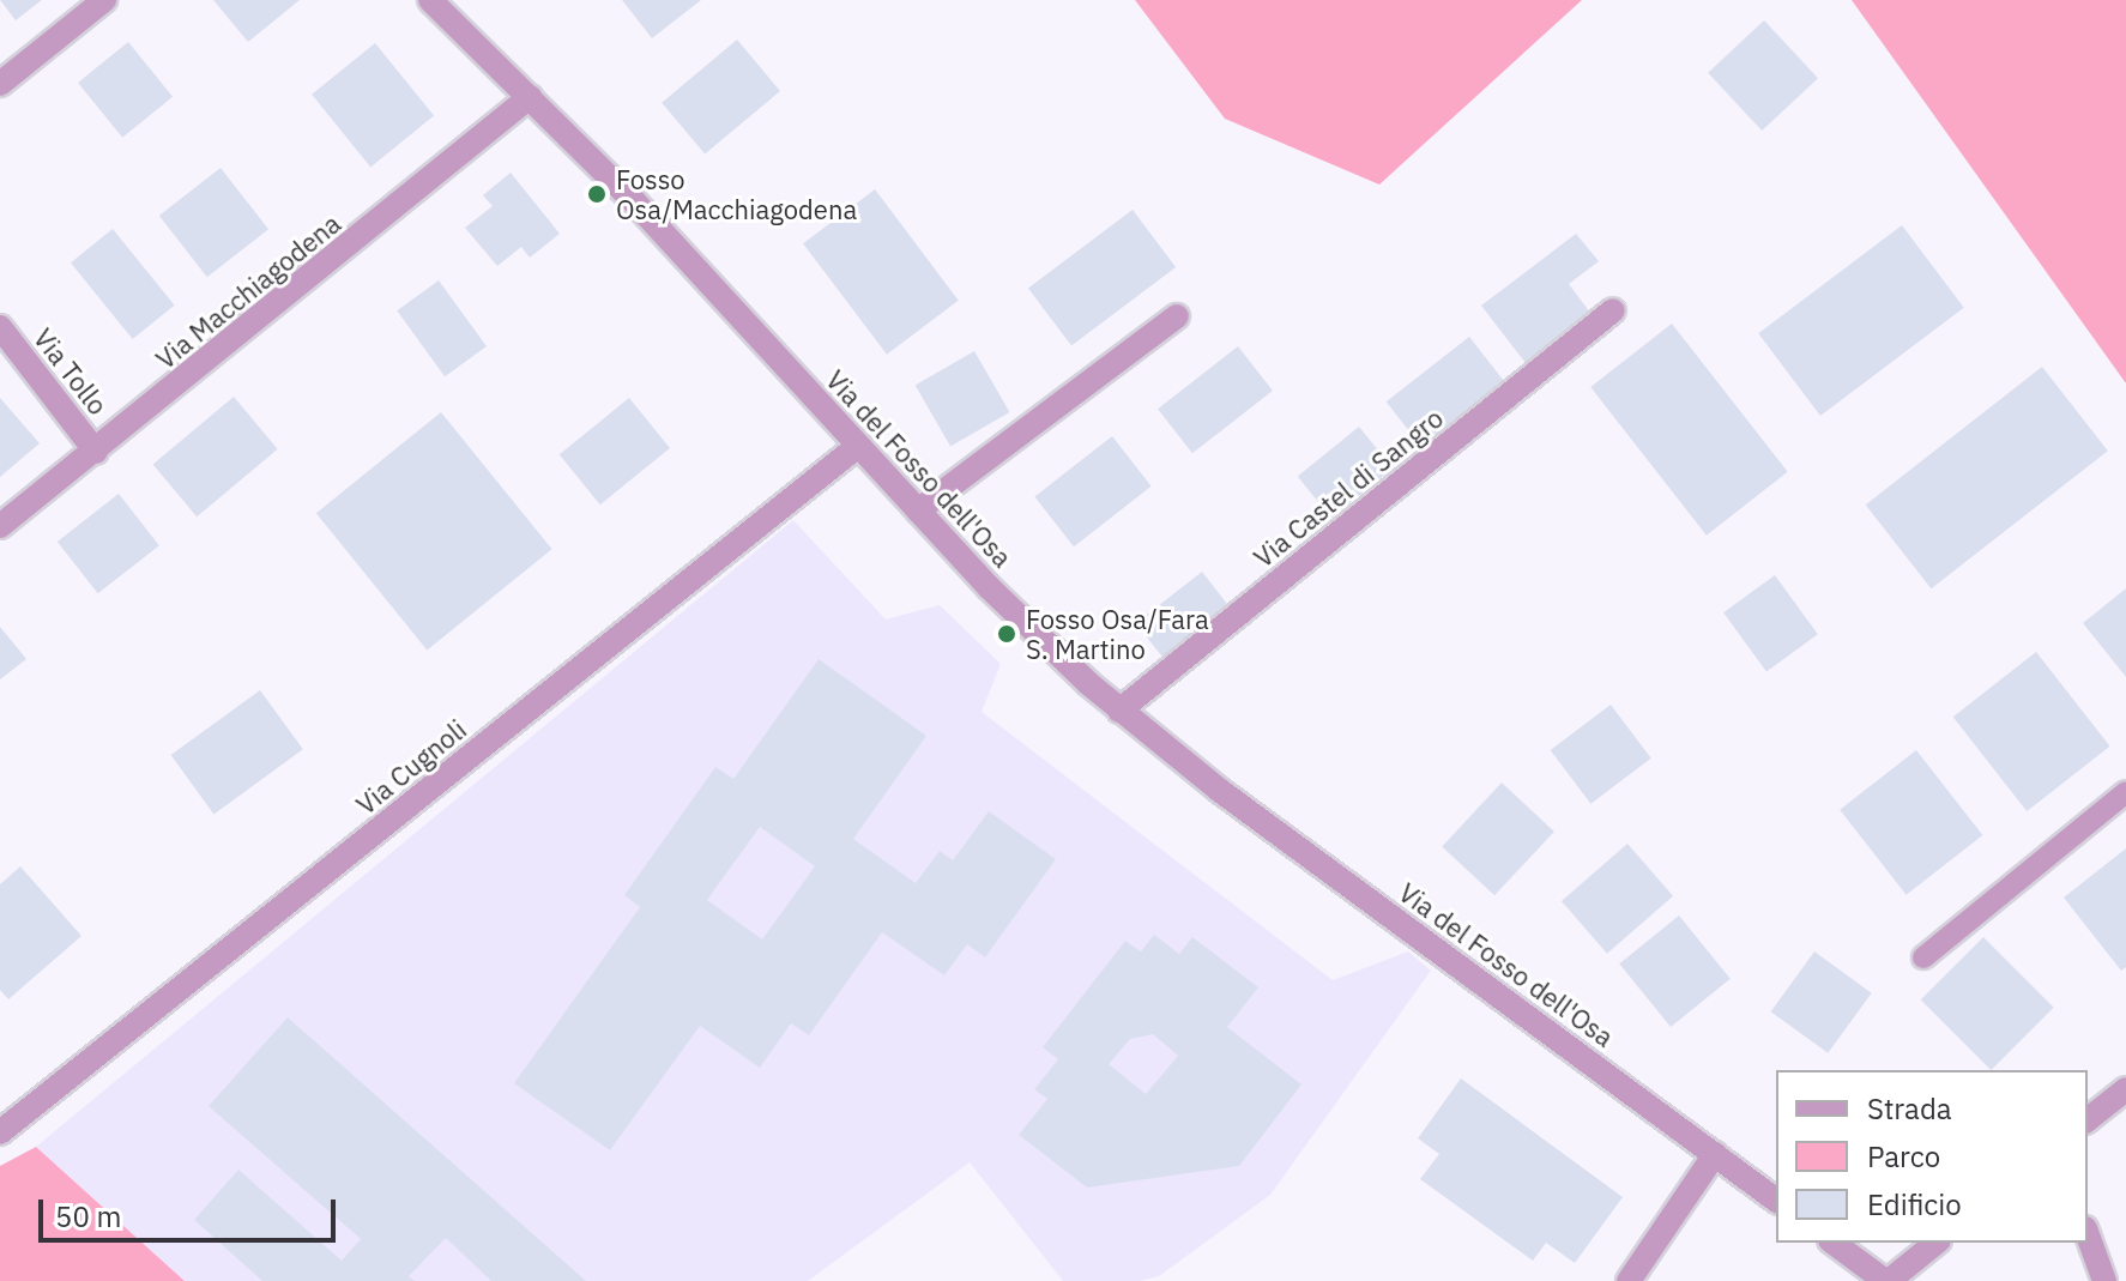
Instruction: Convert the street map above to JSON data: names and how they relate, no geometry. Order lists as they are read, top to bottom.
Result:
{
  "streets": {
    "street": [
      "Via Macchiagodena",
      "Via Tollo",
      "Via del Fosso dell'Osa",
      "Via Castel di Sangro",
      "Via Cugnoli"
    ]
  },
  "crossings": [
    ["Via Macchiagodena", "Via Tollo"],
    ["Via Macchiagodena", "Via del Fosso dell'Osa"],
    ["Via del Fosso dell'Osa", "Via Castel di Sangro"],
    ["Via del Fosso dell'Osa", "Via Cugnoli"]
  ],
  "places": ["Fosso Osa/Macchiagodena", "Fosso Osa/Fara S. Martino"],
  "legend": ["Strada", "Parco", "Edificio"],
  "scale_bar": "50 m"
}
